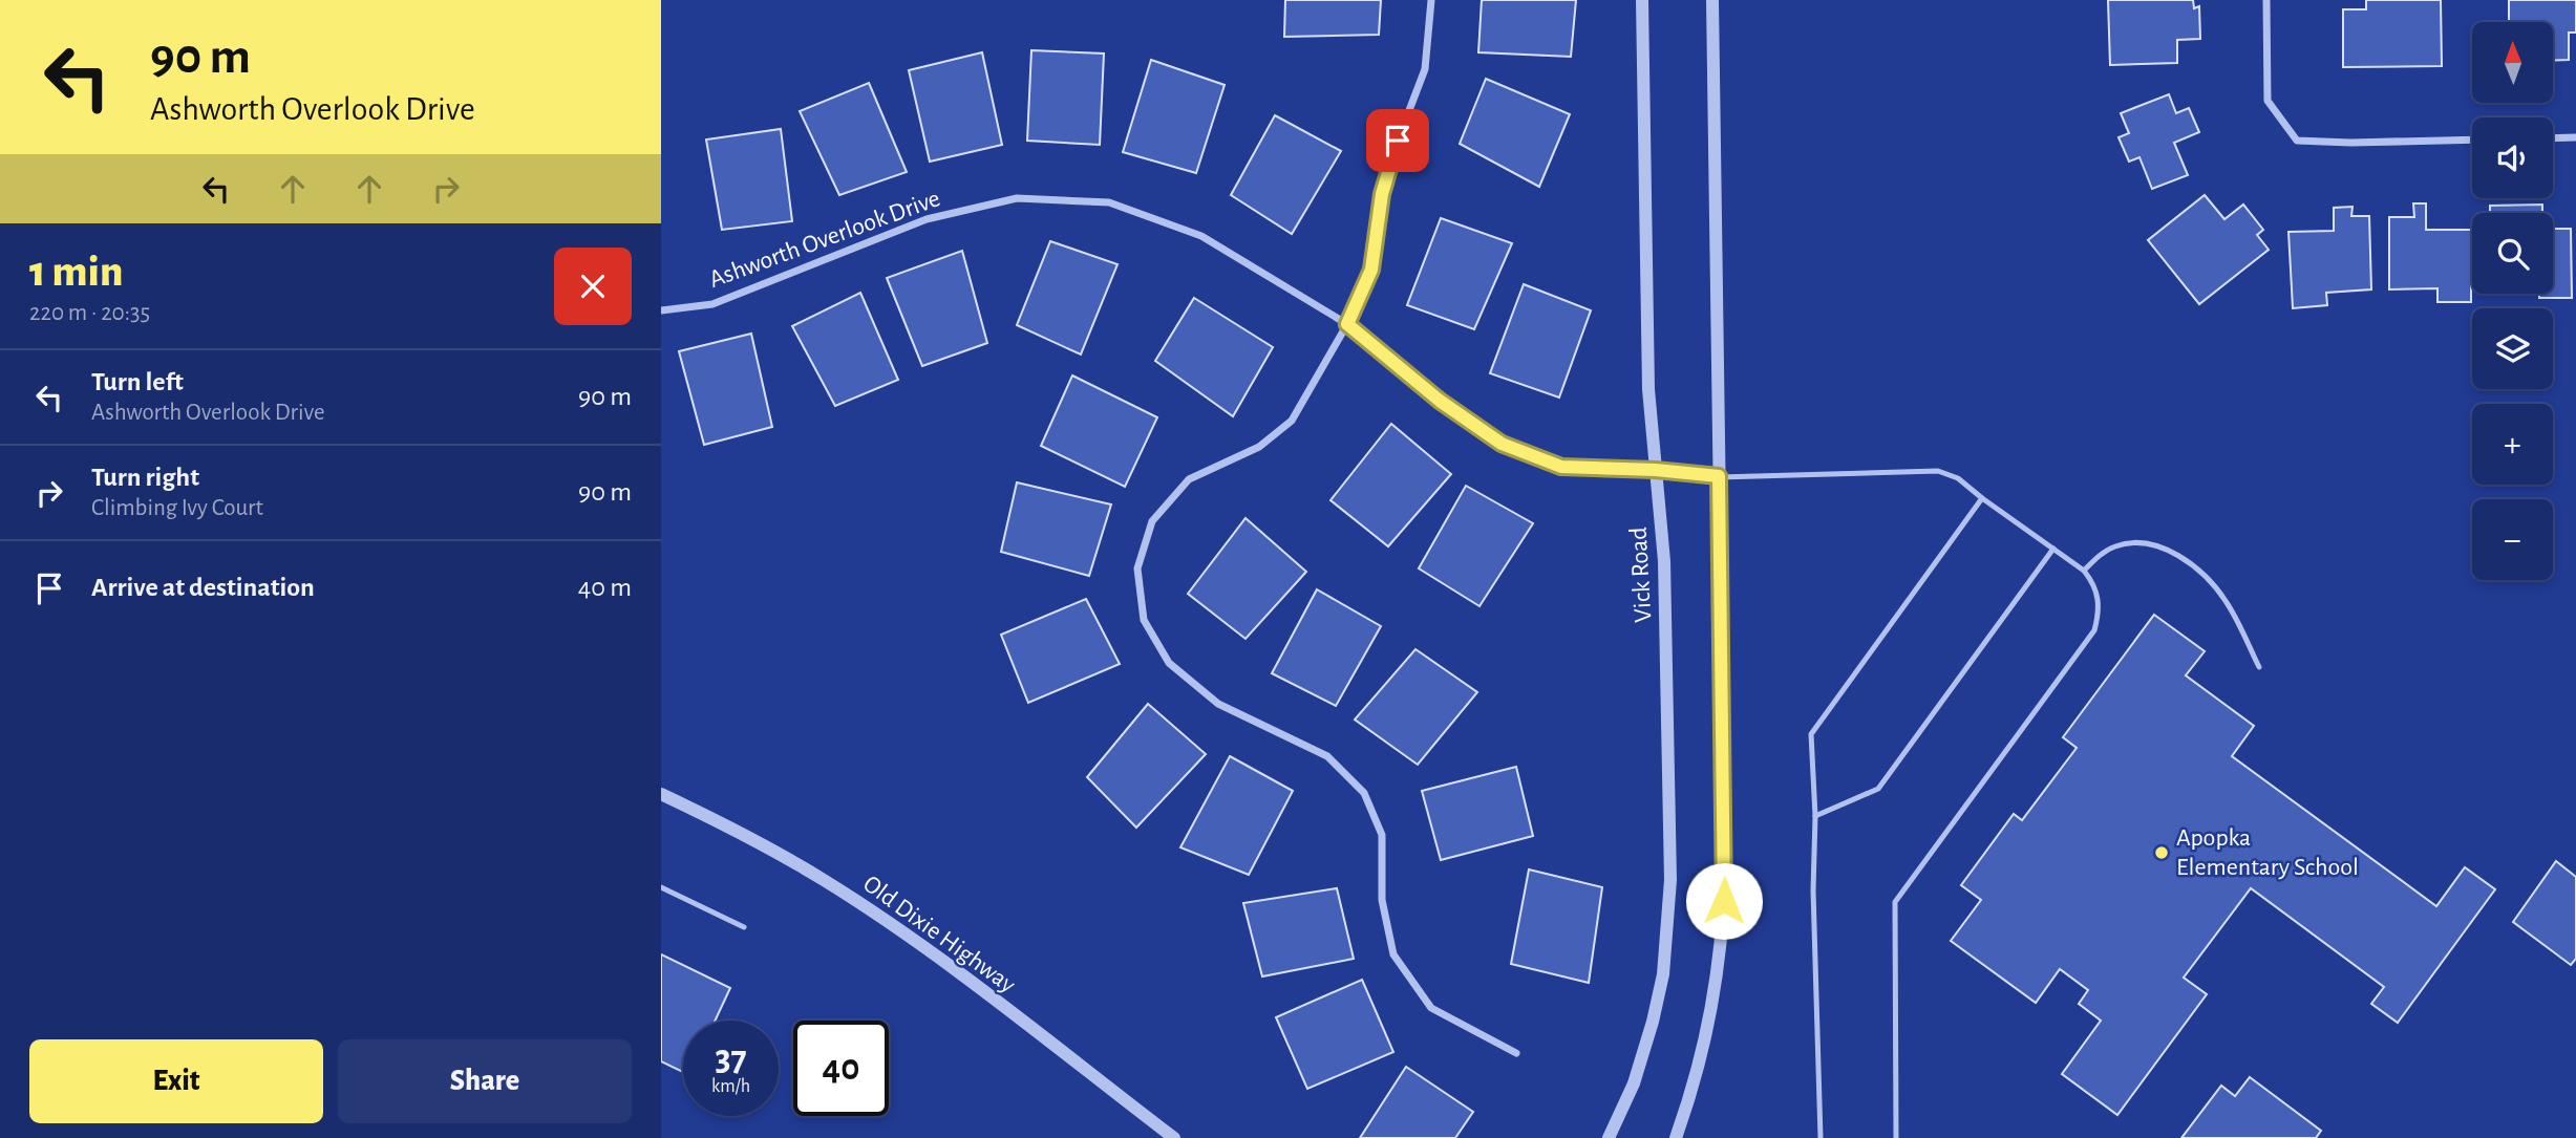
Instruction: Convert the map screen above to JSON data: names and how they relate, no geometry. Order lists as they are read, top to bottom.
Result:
{
  "streets": {
    "street": ["Ashworth Overlook Drive", "Vick Road", "Old Dixie Highway"]
  },
  "crossings": [
    ["Ashworth Overlook Drive", "Vick Road"]
  ],
  "places": ["Apopka Elementary School"],
  "north": "top",
  "page": {
    "turn": ["90 m", "Ashworth Overlook Drive"],
    "map_buttons": ["+", "−"],
    "heading": ["1 min", "220 m · 20:35"],
    "list": [
      {
        "name": "Turn left",
        "note": "Ashworth Overlook Drive",
        "value": "90 m"
      },
      {
        "name": "Turn right",
        "note": "Climbing Ivy Court",
        "value": "90 m"
      },
      {
        "name": "Arrive at destination",
        "value": "40 m"
      }
    ],
    "speed": "37 km/h",
    "limit": "40",
    "buttons": ["Exit", "Share"]
  }
}
